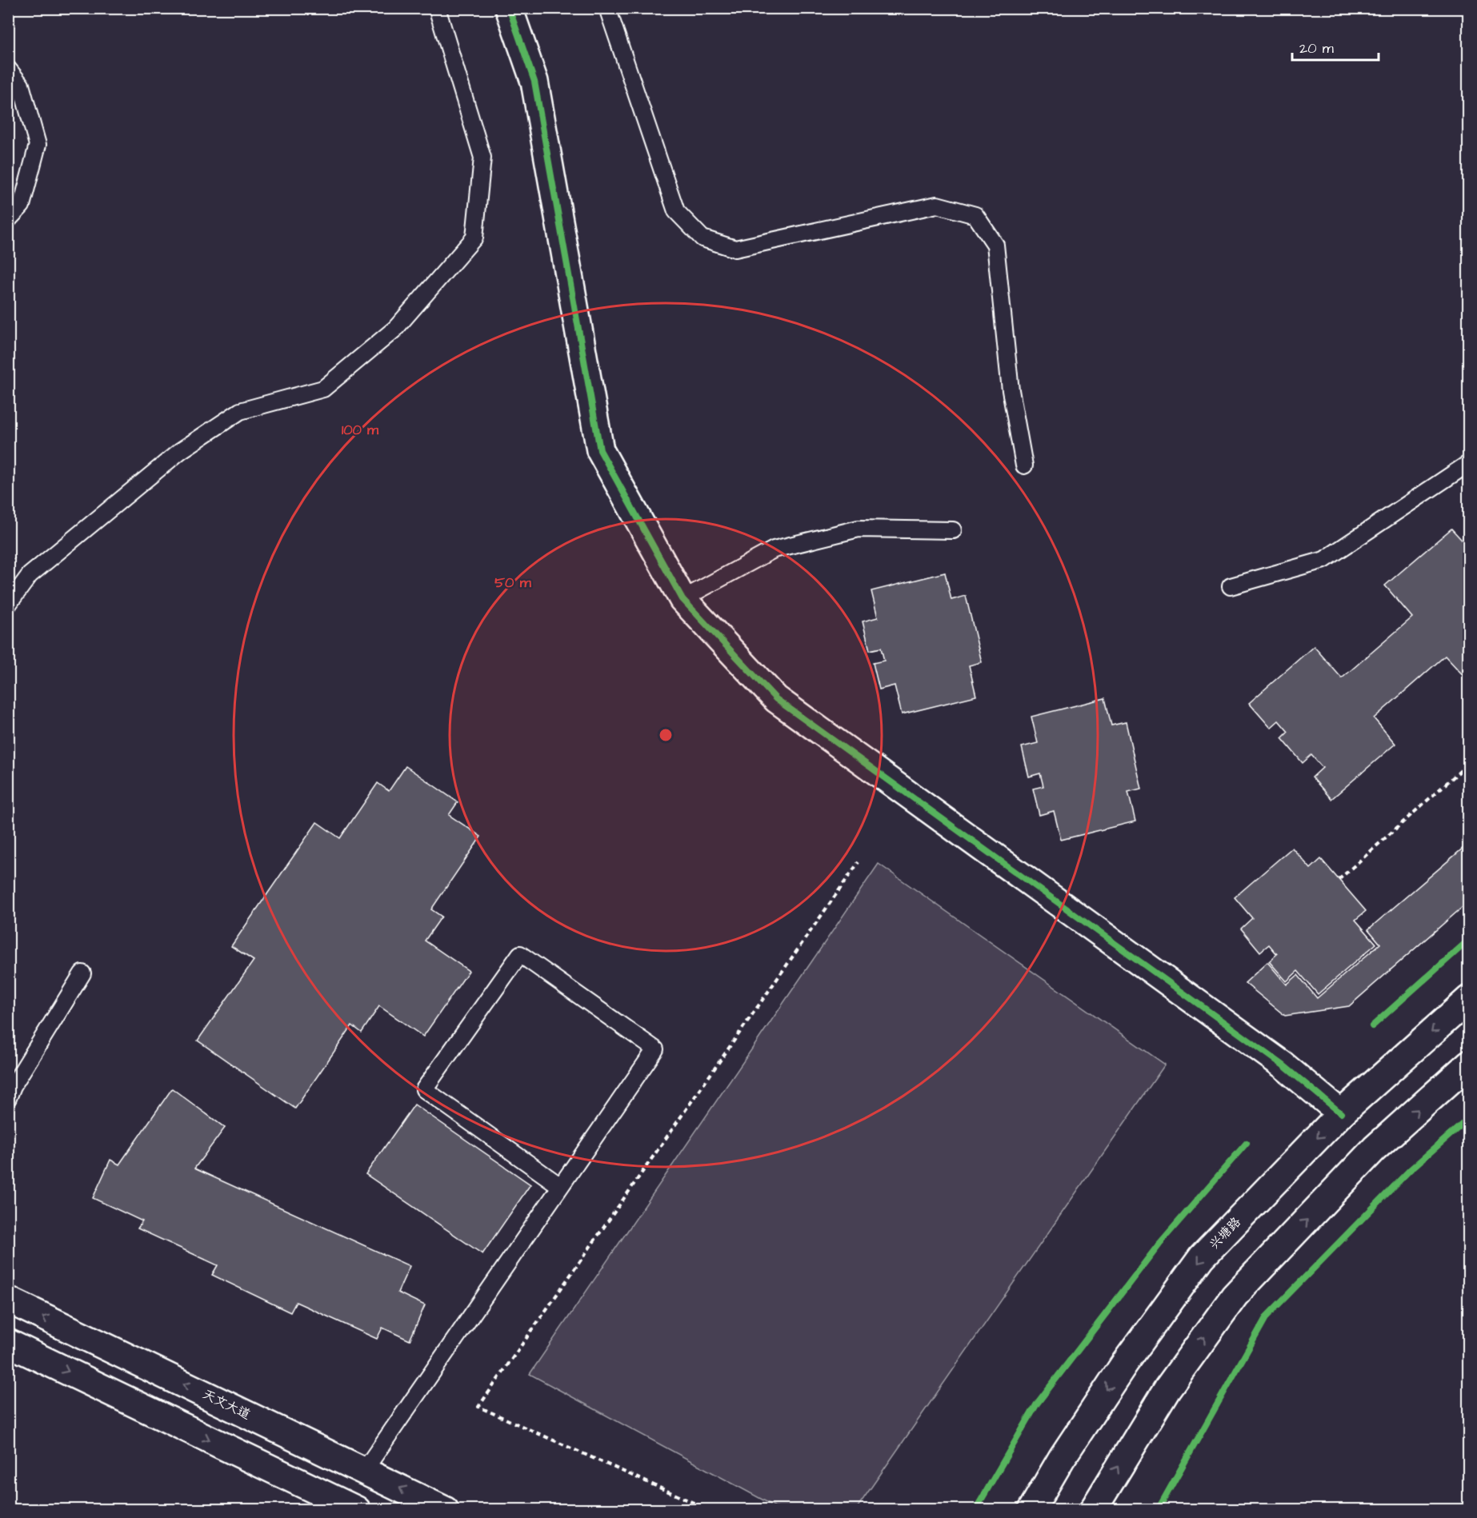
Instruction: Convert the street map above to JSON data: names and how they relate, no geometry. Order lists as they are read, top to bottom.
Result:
{
  "streets": {
    "main road": ["兴塘路", "天文大道"]
  },
  "scale_bar": "20 m",
  "rings": ["100 m", "50 m"]
}
